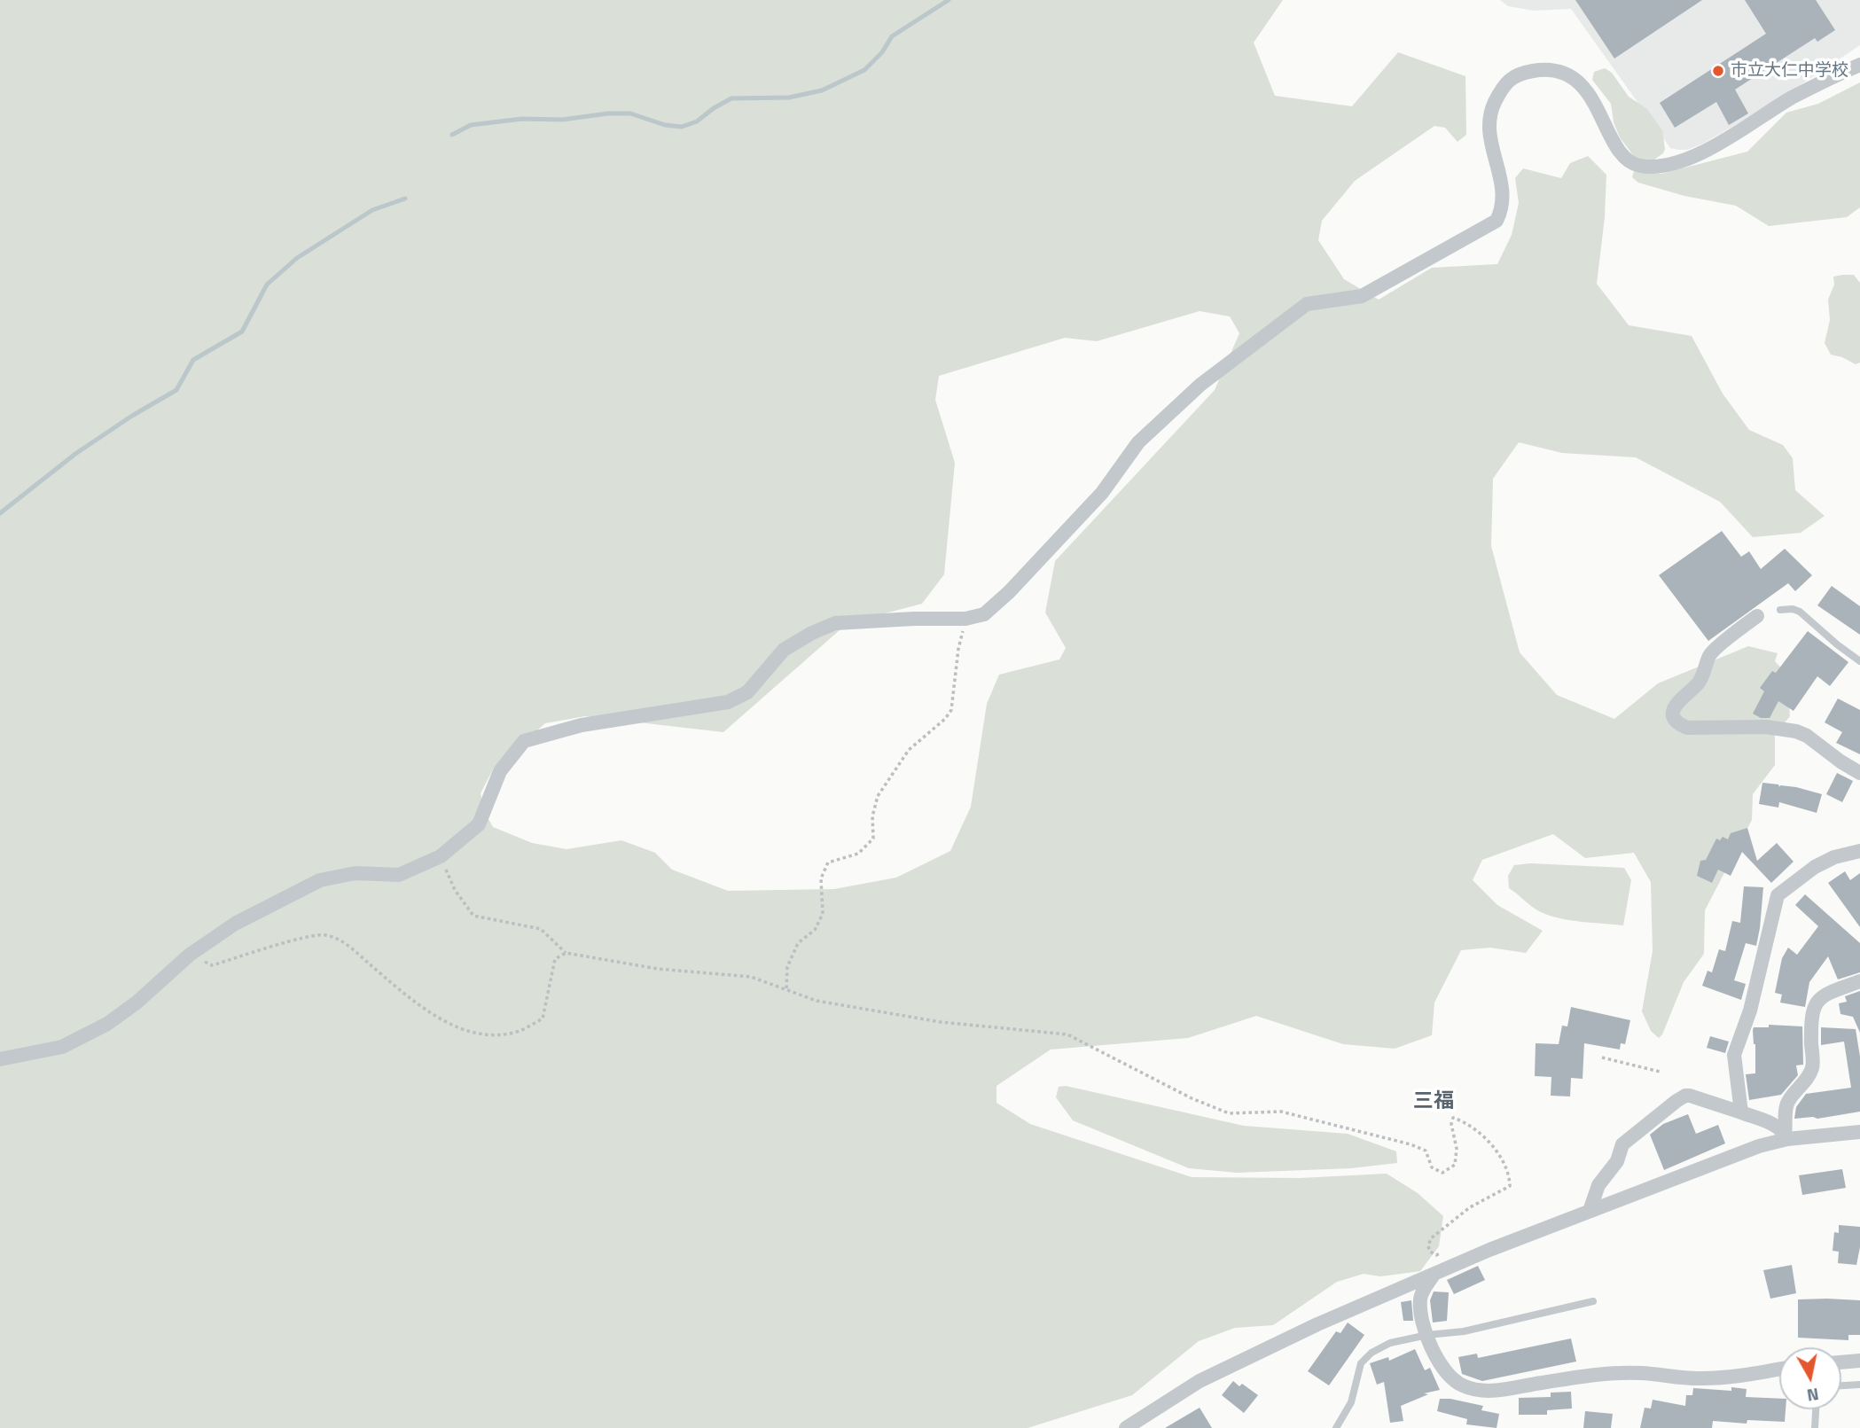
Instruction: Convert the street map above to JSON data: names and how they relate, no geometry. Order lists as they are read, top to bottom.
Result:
{
  "districts": ["三福"],
  "places": ["市立大仁中学校"],
  "north": "bottom"
}
